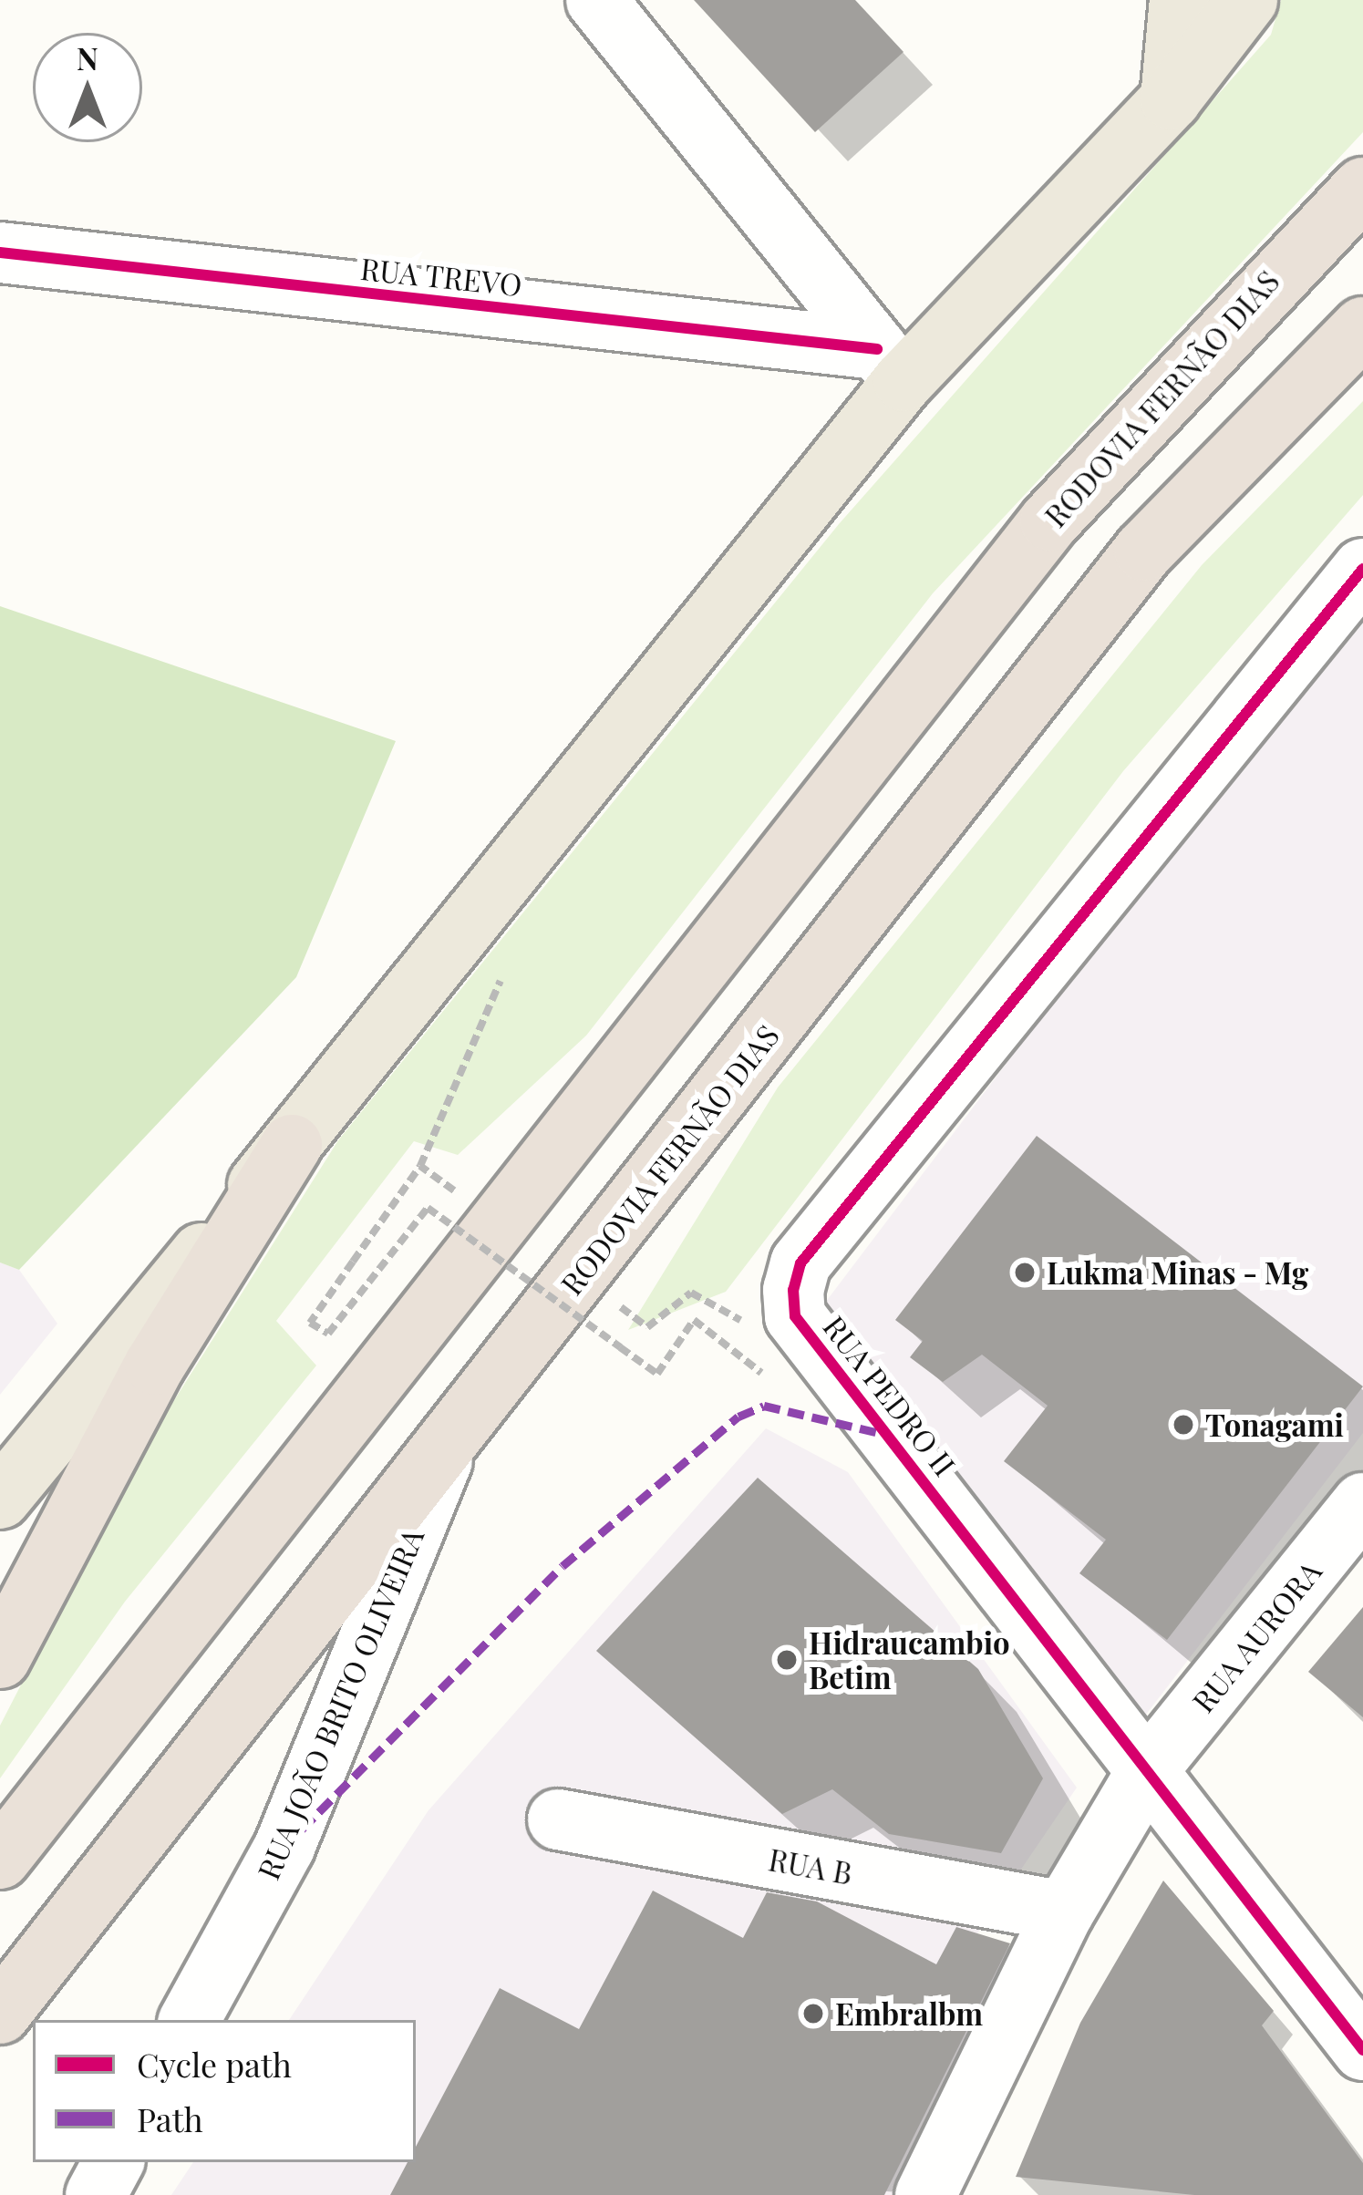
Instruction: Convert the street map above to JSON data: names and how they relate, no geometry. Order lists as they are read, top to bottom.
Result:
{
  "streets": {
    "highway": ["RODOVIA FERNÃO DIAS"],
    "street": [
      "RUA TREVO",
      "RUA PEDRO II",
      "RUA AURORA",
      "RUA JOÃO BRITO OLIVEIRA",
      "RUA B"
    ]
  },
  "crossings": [
    ["RODOVIA FERNÃO DIAS", "RUA JOÃO BRITO OLIVEIRA"],
    ["RUA PEDRO II", "RUA AURORA"],
    ["RUA AURORA", "RUA B"]
  ],
  "places": [
    "Lukma Minas - Mg",
    "Tonagami",
    "Hidraucambio Betim",
    "Embralbm"
  ],
  "legend": ["Cycle path", "Path"],
  "north": "top"
}
